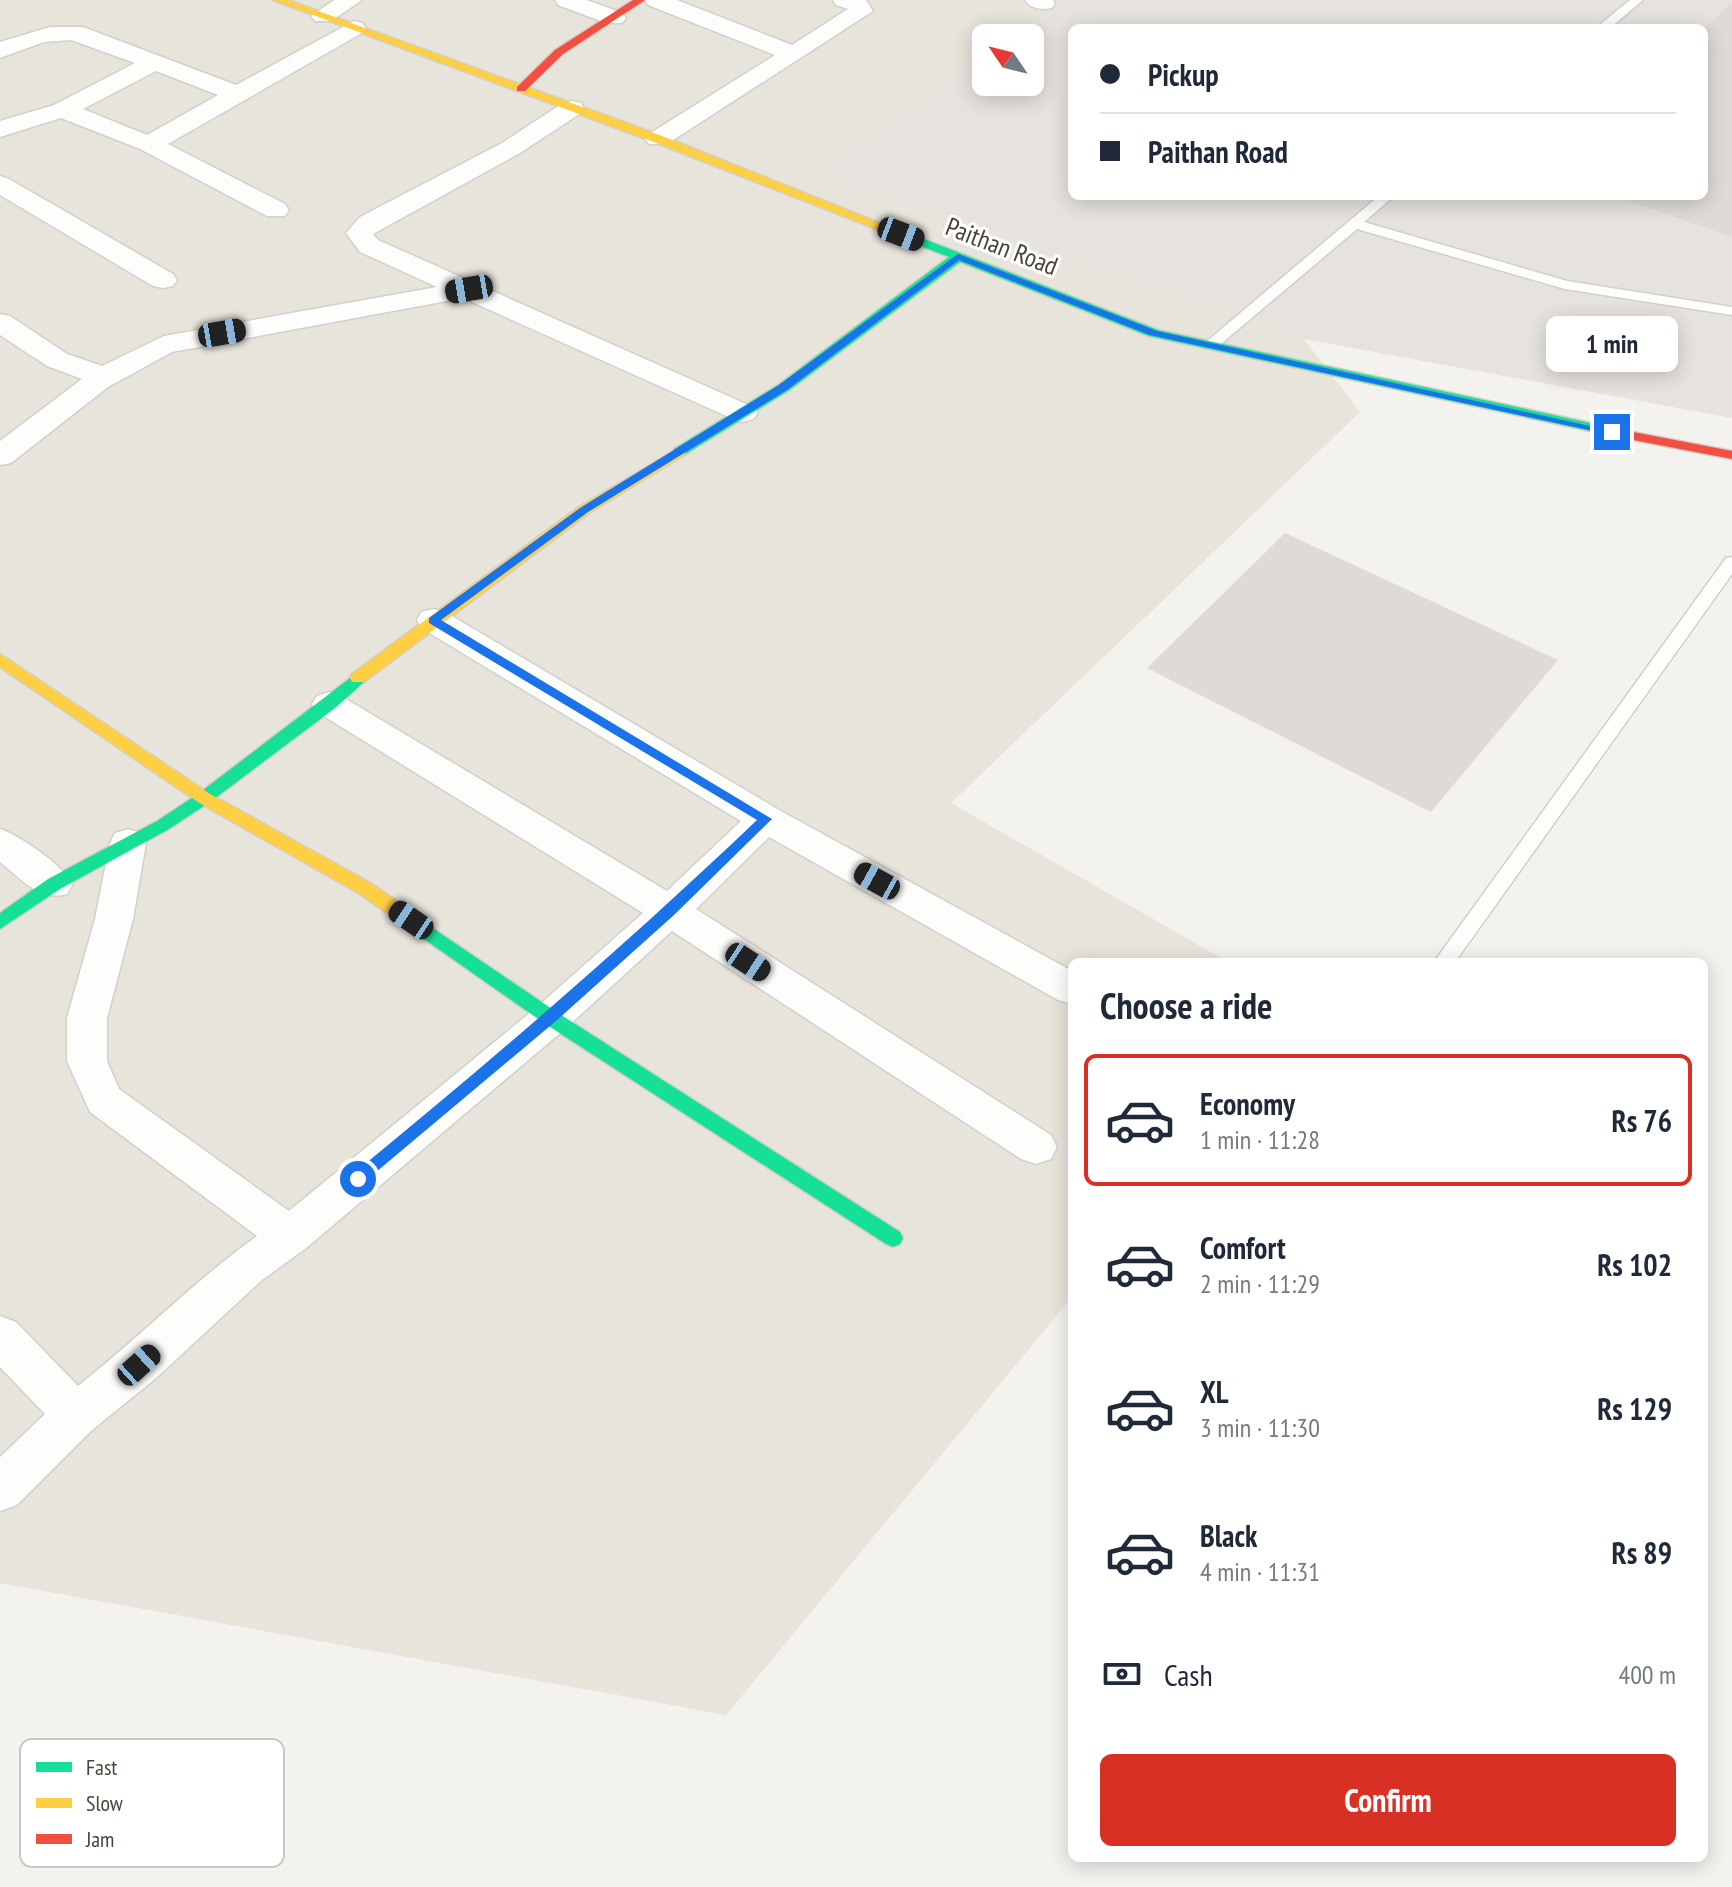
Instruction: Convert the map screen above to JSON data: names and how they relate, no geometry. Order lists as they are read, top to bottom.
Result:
{
  "streets": {
    "main road": ["Paithan Road"]
  },
  "legend": ["Fast", "Slow", "Jam"],
  "north": "top left",
  "page": {
    "banner": ["Pickup", "Paithan Road"],
    "bubble": "1 min",
    "heading": "Choose a ride",
    "list": [
      {
        "name": "Economy",
        "note": "1 min · 11:28",
        "value": "Rs 76"
      },
      {
        "name": "Comfort",
        "note": "2 min · 11:29",
        "value": "Rs 102"
      },
      {
        "name": "XL",
        "note": "3 min · 11:30",
        "value": "Rs 129"
      },
      {
        "name": "Black",
        "note": "4 min · 11:31",
        "value": "Rs 89"
      }
    ],
    "pay": ["Cash", "400 m"],
    "buttons": "Confirm"
  }
}
